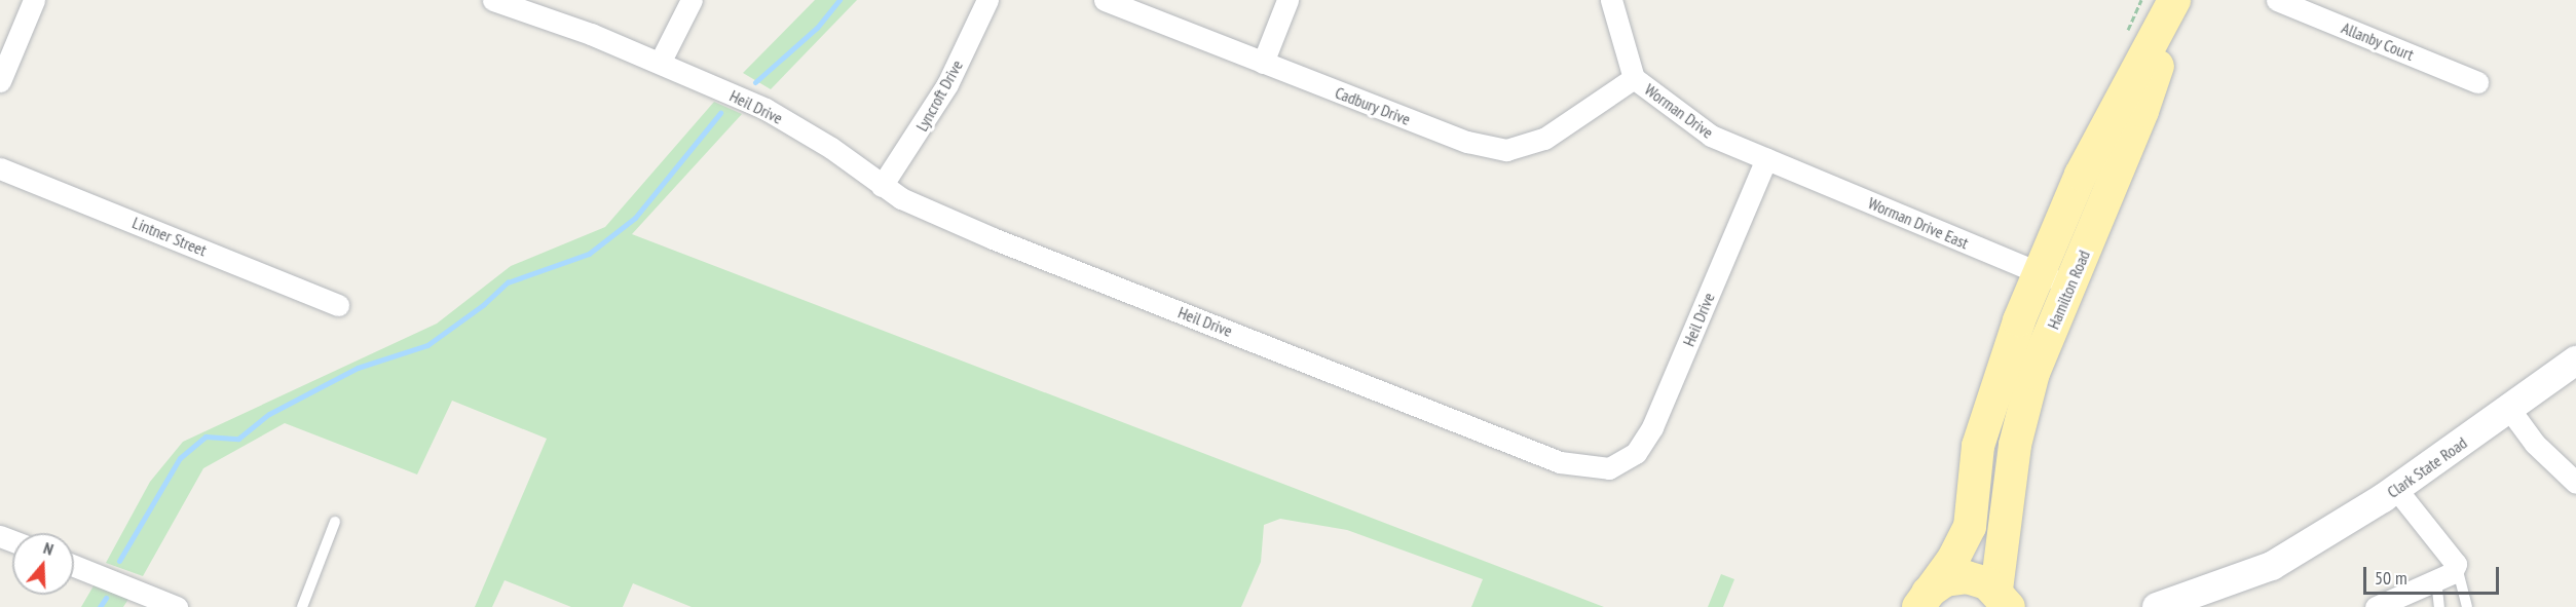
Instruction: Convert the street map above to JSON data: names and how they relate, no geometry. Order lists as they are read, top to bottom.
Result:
{
  "streets": {
    "main road": ["Hamilton Road", "Clark State Road"],
    "street": [
      "Allanby Court",
      "Lyncroft Drive",
      "Cadbury Drive",
      "Heil Drive",
      "Worman Drive",
      "Worman Drive East",
      "Lintner Street"
    ]
  },
  "crossings": [
    ["Lyncroft Drive", "Heil Drive"],
    ["Cadbury Drive", "Worman Drive"],
    ["Heil Drive", "Worman Drive"],
    ["Heil Drive", "Worman Drive East"],
    ["Worman Drive", "Worman Drive East"],
    ["Worman Drive East", "Hamilton Road"]
  ],
  "scale_bar": "50 m",
  "north": "top"
}
